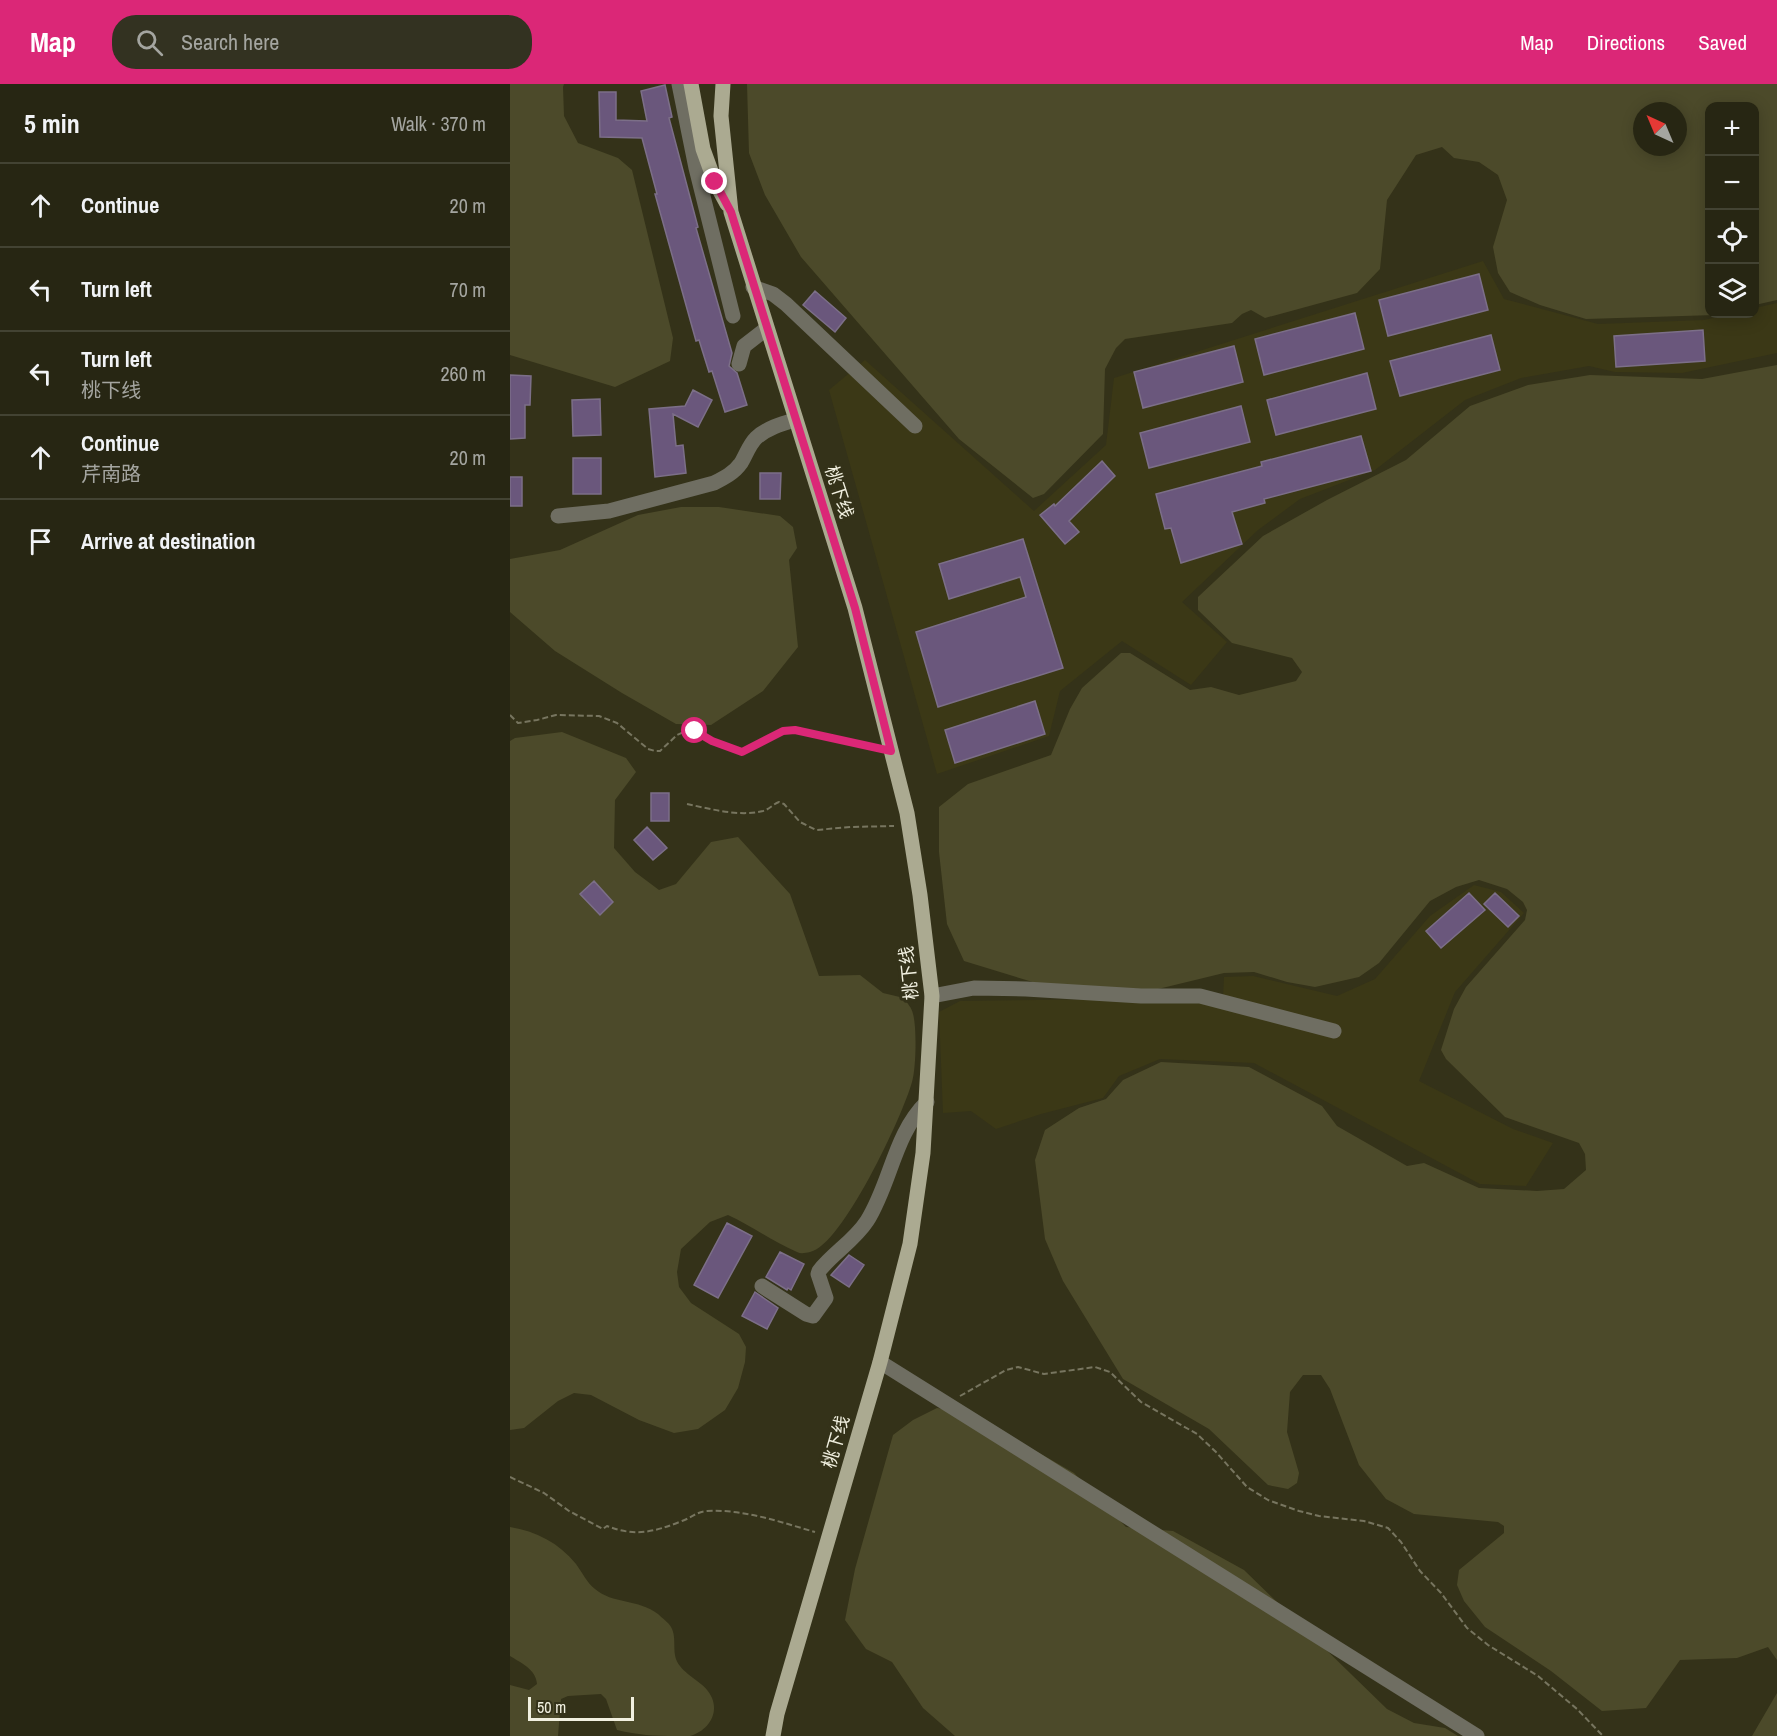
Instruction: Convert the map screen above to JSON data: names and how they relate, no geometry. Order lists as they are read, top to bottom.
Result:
{
  "streets": {
    "main road": ["桃下线"]
  },
  "scale_bar": "50 m",
  "north": "top left",
  "page": {
    "header": "Map",
    "search": "Search here",
    "nav": ["Map", "Directions", "Saved"],
    "heading": ["5 min", "Walk · 370 m"],
    "map_buttons": ["+", "−"],
    "list": [
      ["Continue", "20 m"],
      ["Turn left", "70 m"],
      ["Turn left", "桃下线", "260 m"],
      ["Continue", "芹南路", "20 m"],
      "Arrive at destination"
    ],
    "scale": "50 m"
  }
}
